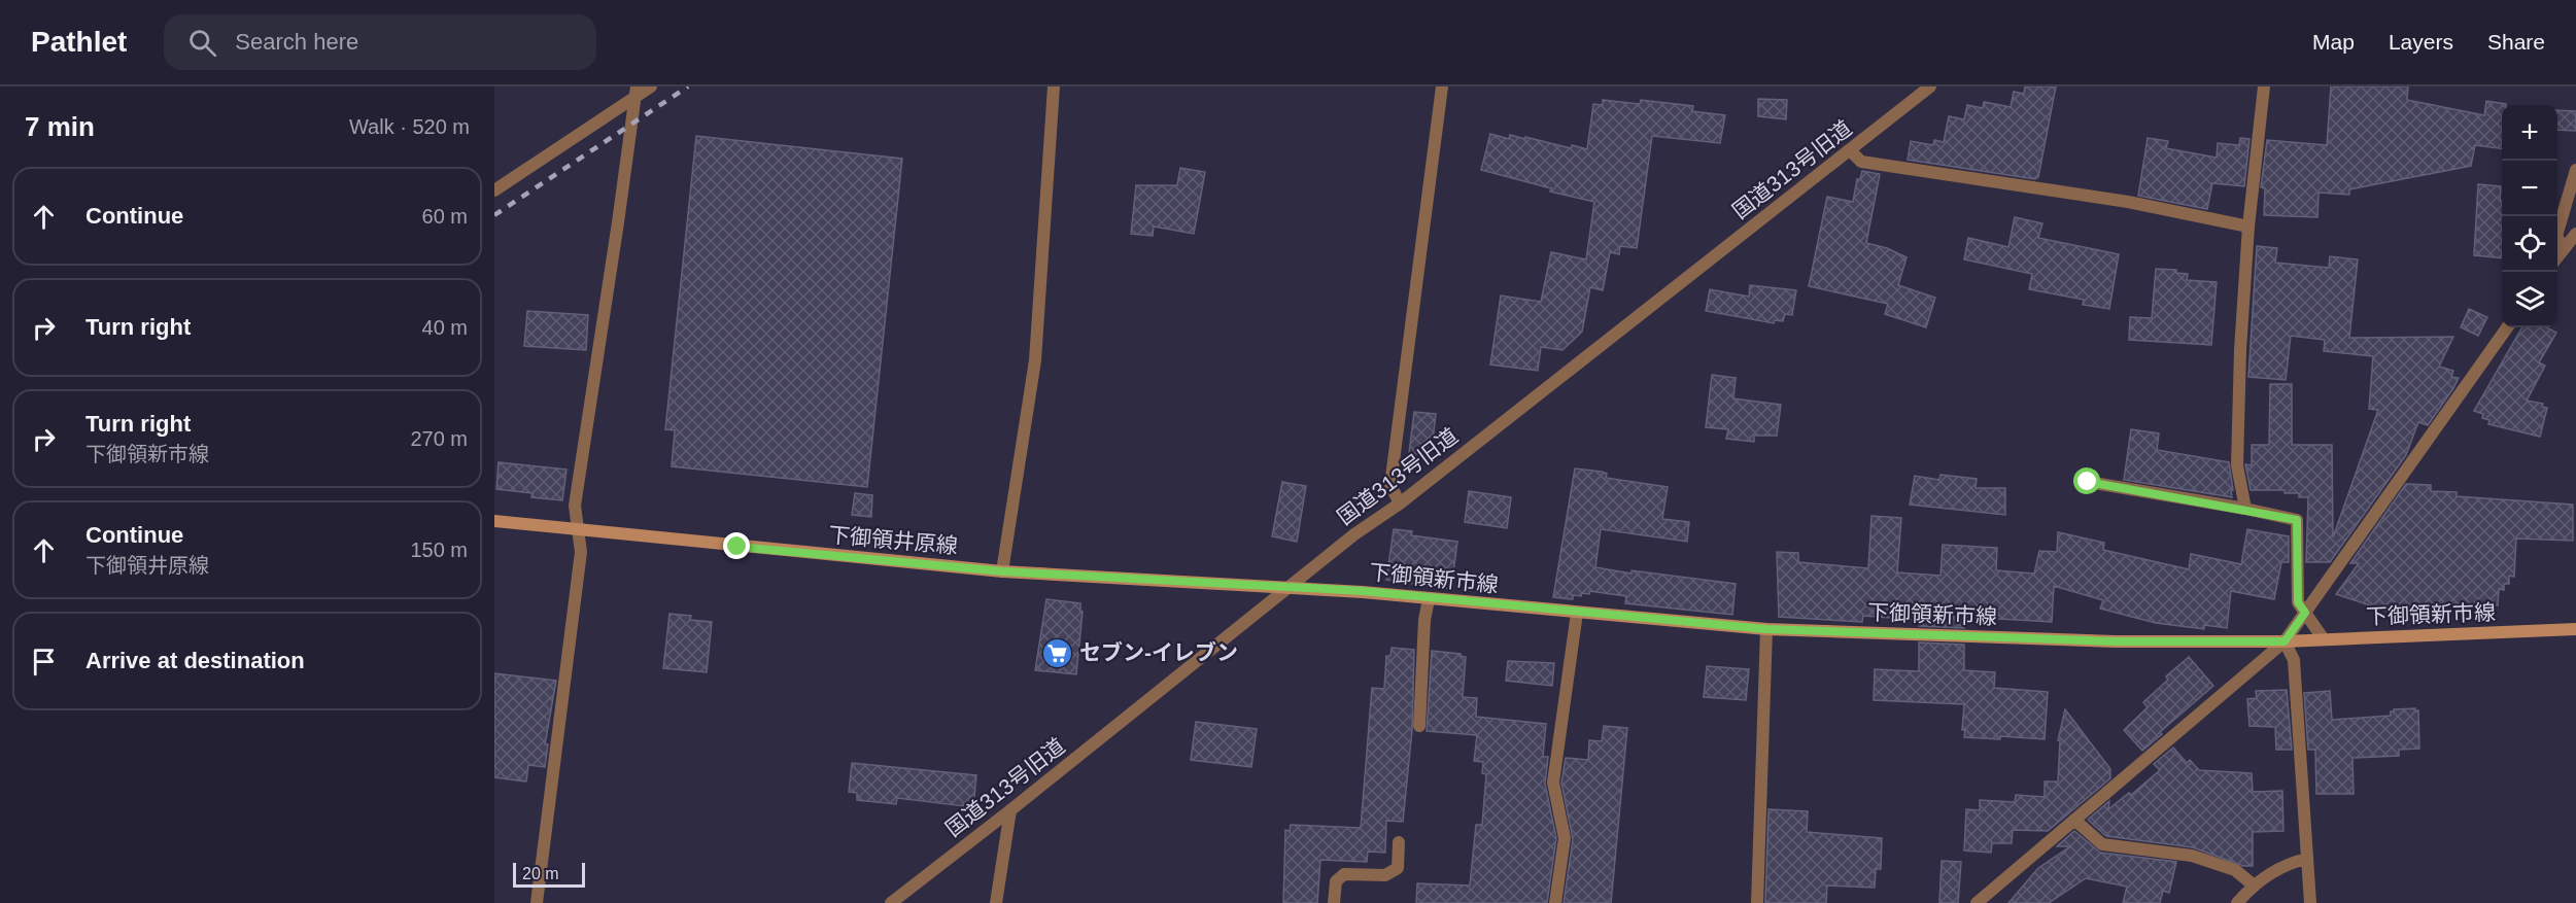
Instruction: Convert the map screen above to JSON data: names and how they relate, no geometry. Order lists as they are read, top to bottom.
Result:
{
  "streets": {
    "main road": ["下御領井原線", "下御領新市線"],
    "street": ["国道313号旧道"]
  },
  "crossings": [
    ["国道313号旧道", "下御領井原線"],
    ["国道313号旧道", "下御領新市線"],
    ["下御領井原線", "下御領新市線"]
  ],
  "places": {
    "supermarket": ["セブン-イレブン"]
  },
  "scale_bar": "20 m",
  "page": {
    "header": "Pathlet",
    "search": "Search here",
    "nav": ["Map", "Layers", "Share"],
    "heading": ["7 min", "Walk · 520 m"],
    "map_buttons": ["+", "−"],
    "list": [
      ["Continue", "60 m"],
      ["Turn right", "40 m"],
      ["Turn right", "下御領新市線", "270 m"],
      ["Continue", "下御領井原線", "150 m"],
      "Arrive at destination"
    ],
    "scale": "20 m"
  }
}
